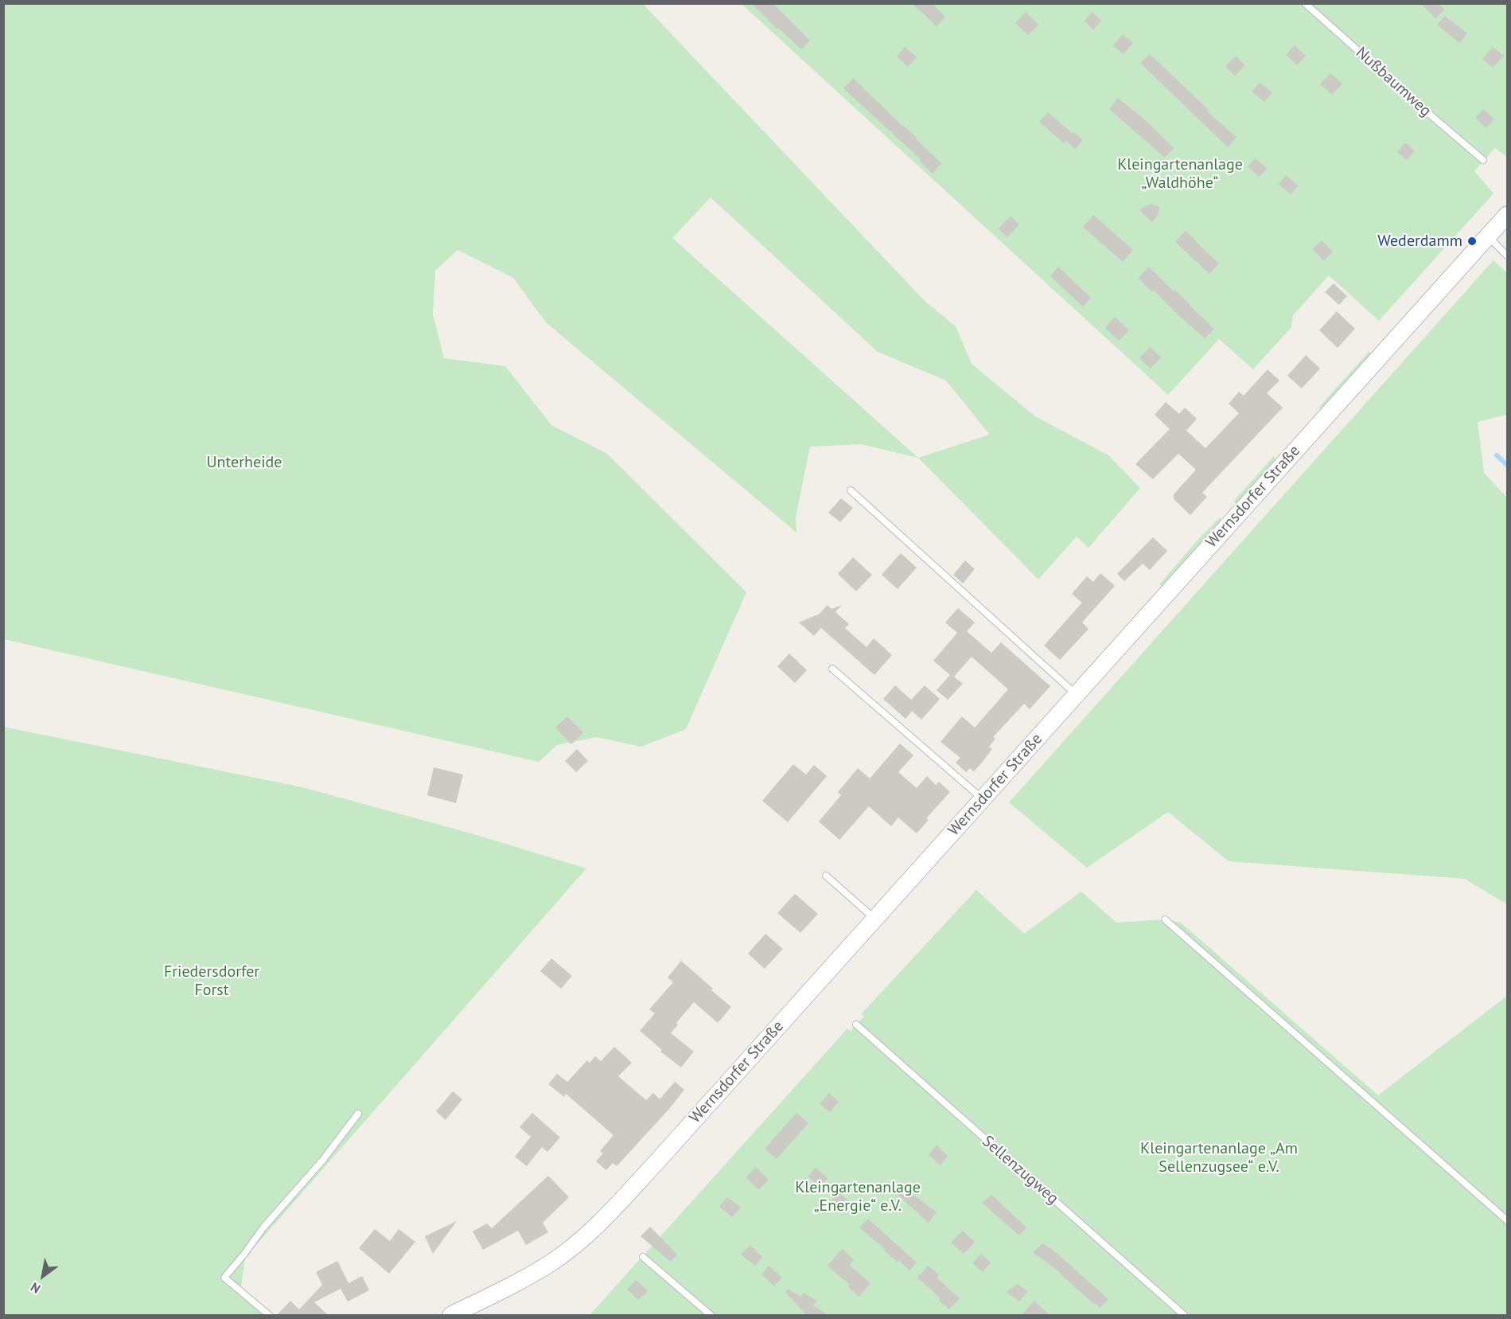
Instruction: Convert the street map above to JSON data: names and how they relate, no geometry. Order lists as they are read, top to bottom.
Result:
{
  "streets": {
    "main road": ["Wernsdorfer Straße"],
    "lane": ["Nußbaumweg", "Sellenzugweg"]
  },
  "parks": [
    "Kleingartenanlage „Waldhöhe“",
    "Unterheide",
    "Friedersdorfer Forst",
    "Kleingartenanlage „Am Sellenzugsee“ e.V.",
    "Kleingartenanlage „Energie“ e.V."
  ],
  "places": ["Wederdamm"],
  "north": "bottom left"
}
